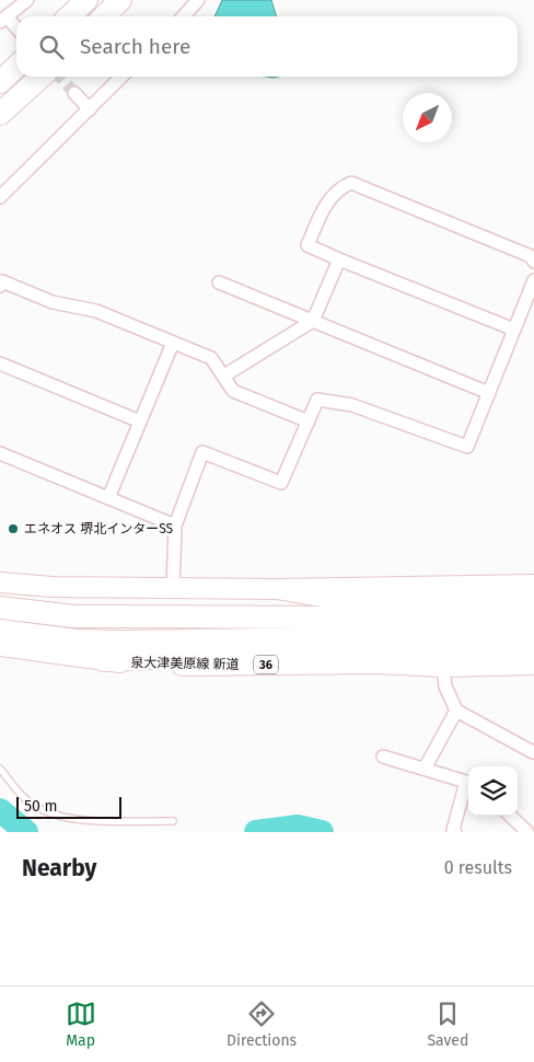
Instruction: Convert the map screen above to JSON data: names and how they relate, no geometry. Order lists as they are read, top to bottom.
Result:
{
  "streets": {
    "main road": ["泉大津美原線 新道", "36"]
  },
  "places": ["エネオス 堺北インターSS"],
  "scale_bar": "50 m",
  "north": "bottom left",
  "page": {
    "search": "Search here",
    "scale": "50 m",
    "heading": ["Nearby", "0 results"],
    "nav": ["Map", "Directions", "Saved"]
  }
}
